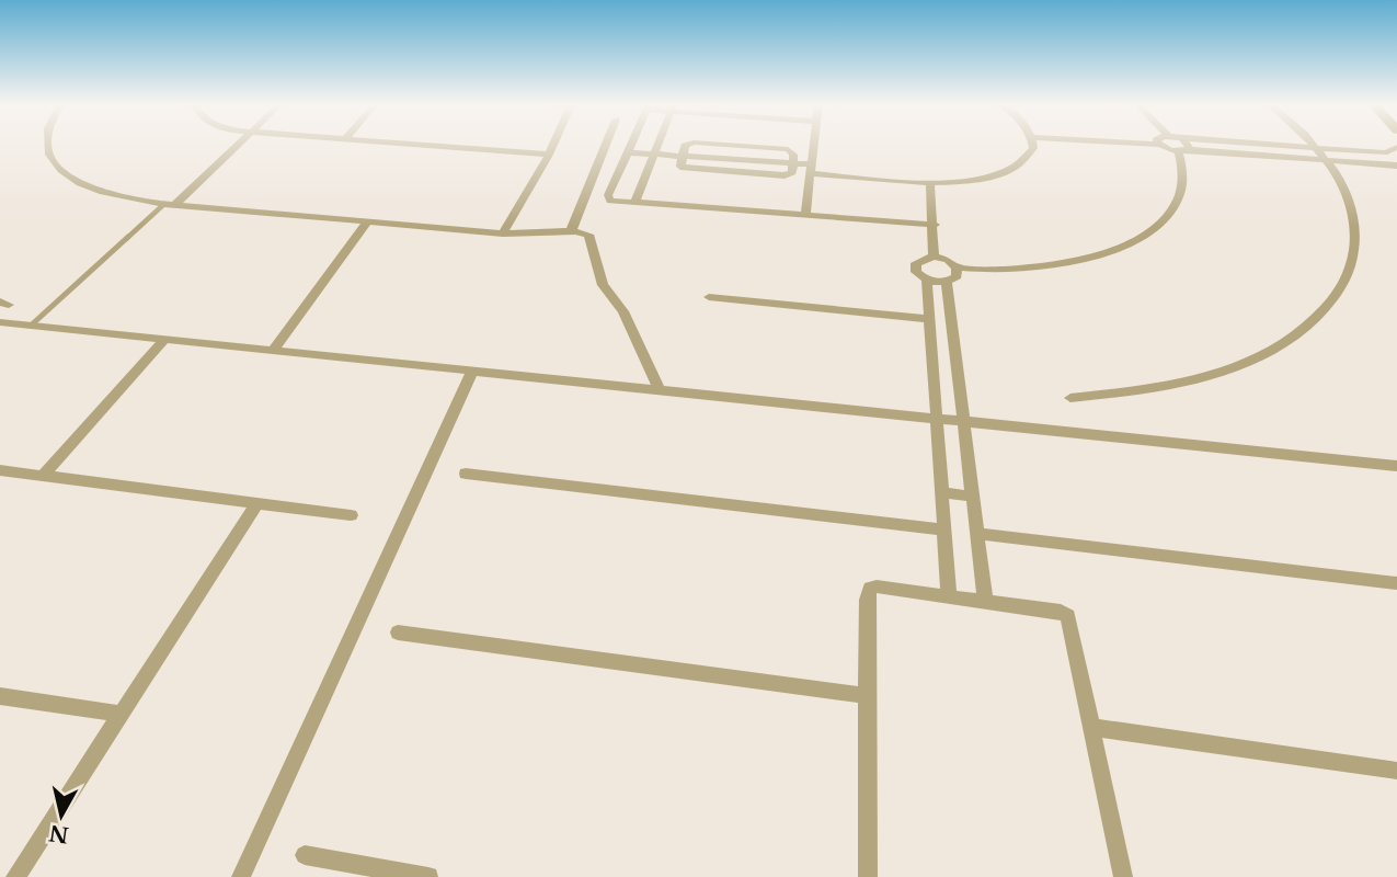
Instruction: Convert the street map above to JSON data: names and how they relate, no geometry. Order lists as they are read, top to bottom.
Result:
{
  "north": "bottom"
}
